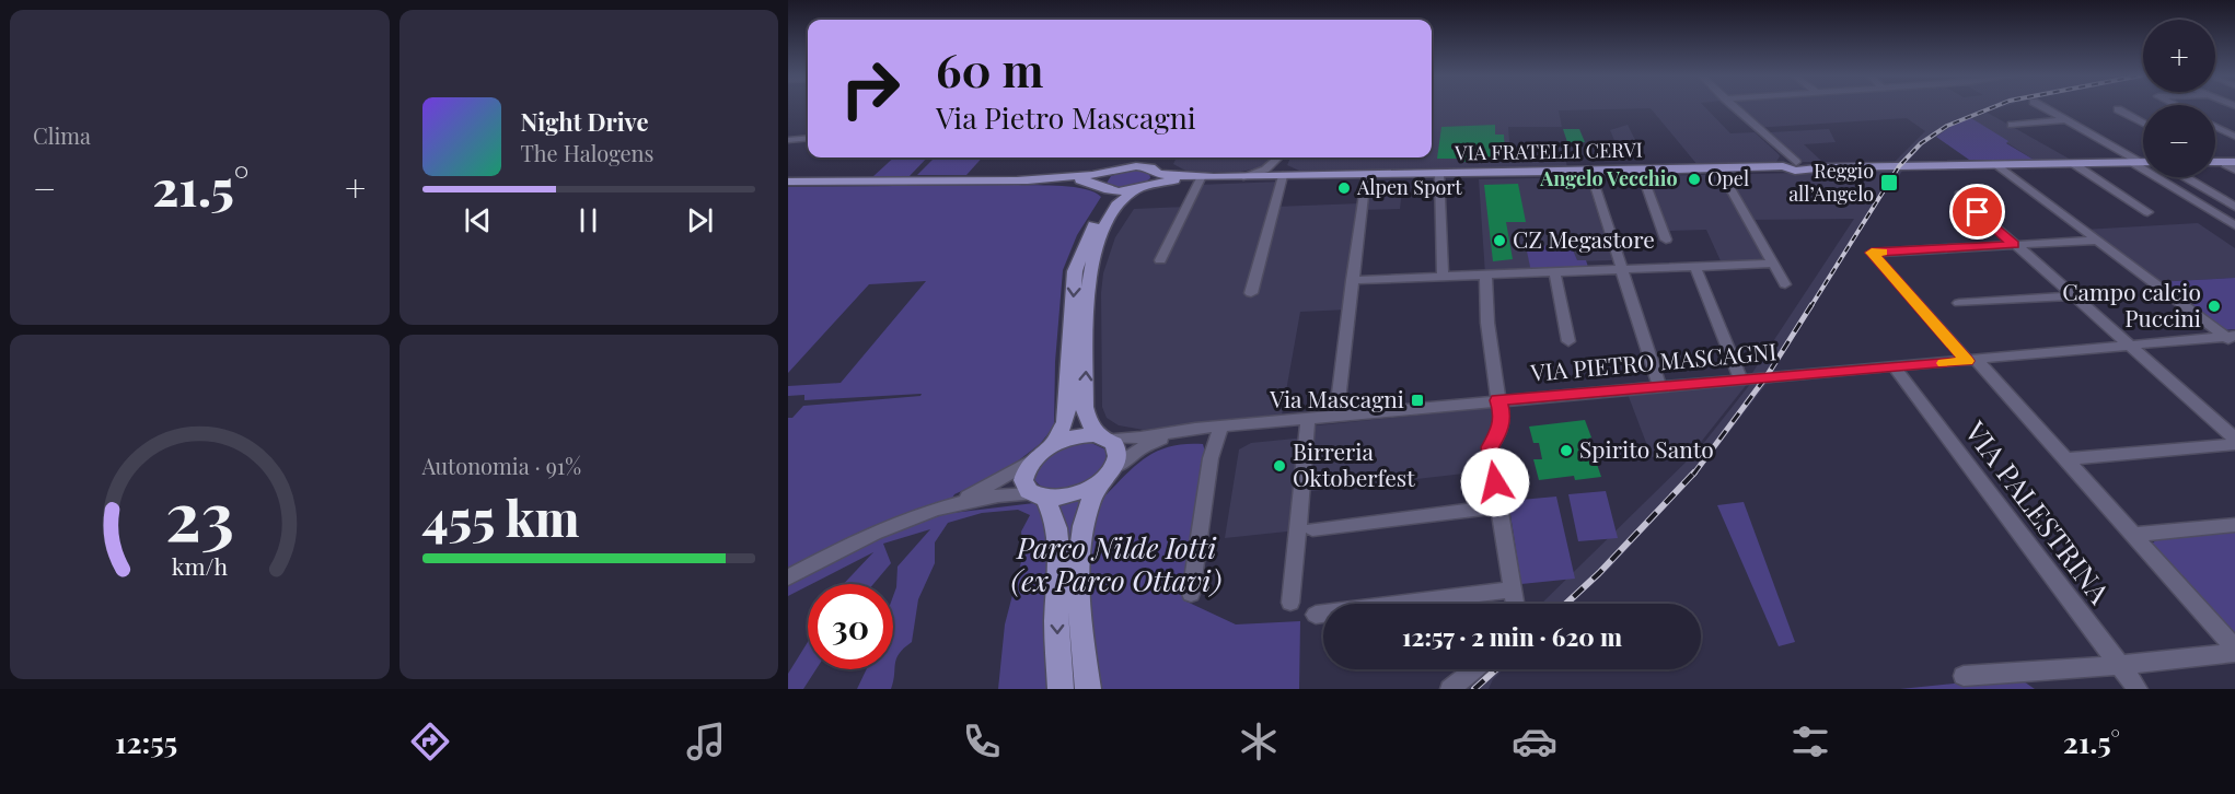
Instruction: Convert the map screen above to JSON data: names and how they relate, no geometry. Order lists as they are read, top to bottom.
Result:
{
  "streets": {
    "main road": ["VIA FRATELLI CERVI"],
    "street": ["VIA PIETRO MASCAGNI", "VIA PALESTRINA"]
  },
  "crossings": [
    ["VIA PIETRO MASCAGNI", "VIA PALESTRINA"]
  ],
  "districts": ["Angelo Vecchio"],
  "parks": ["Parco Nilde Iotti (ex Parco Ottavi)"],
  "places": {
    "other": [
      "Opel",
      "Alpen Sport",
      "CZ Megastore",
      "Campo calcio Puccini",
      "Spirito Santo",
      "Birreria Oktoberfest"
    ],
    "transit": ["Reggio all’Angelo", "Via Mascagni"]
  },
  "page": {
    "tile": [
      "Clima",
      ["Autonomia · 91%", "455 km"]
    ],
    "map_buttons": ["+", "−"],
    "turn": ["60 m", "Via Pietro Mascagni"],
    "song": ["Night Drive", "The Halogens"],
    "heat": ["−", "21.5°", "+"],
    "limit": "30",
    "trip": "12:57 · 2 min · 620 m",
    "tabs": ["12:55", "21.5°"],
    "gauge": ["23", "km/h"]
  }
}
